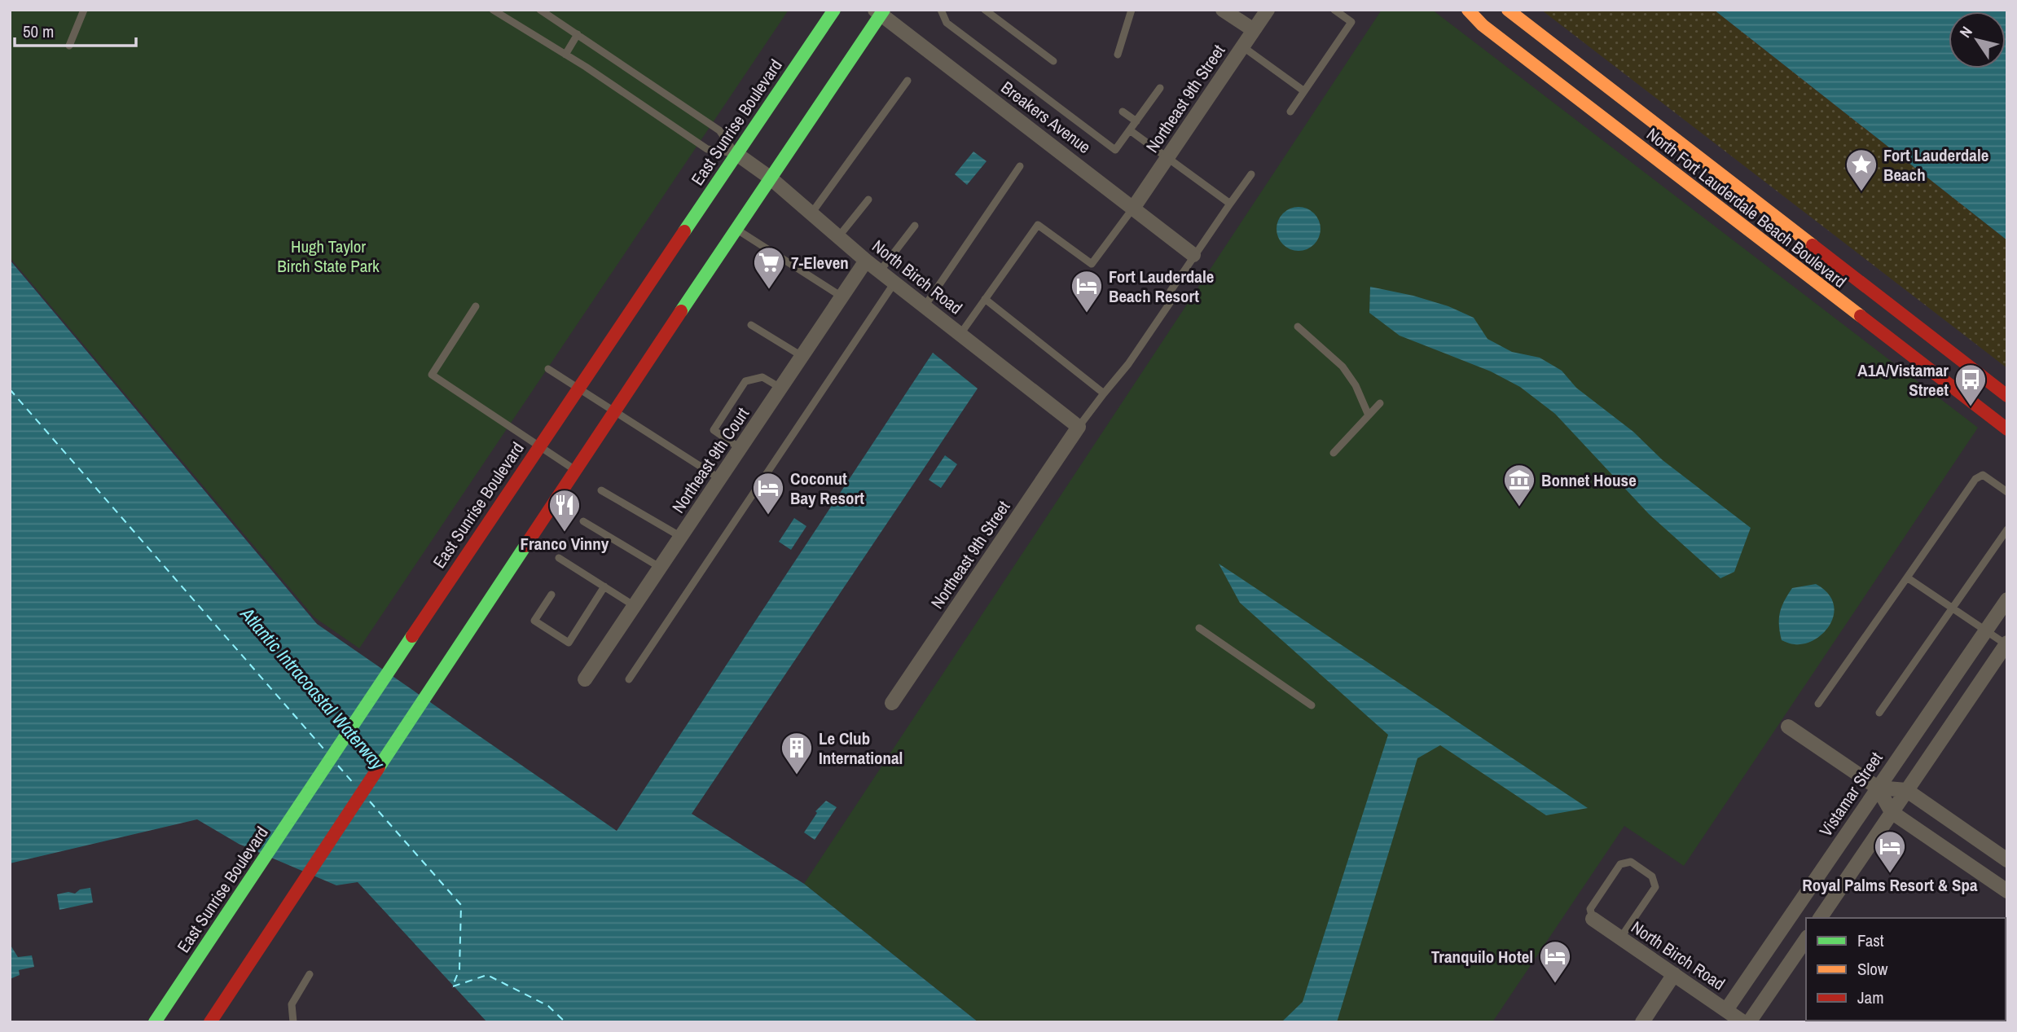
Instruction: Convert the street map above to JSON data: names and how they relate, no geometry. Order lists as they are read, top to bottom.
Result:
{
  "streets": {
    "main road": ["East Sunrise Boulevard", "North Fort Lauderdale Beach Boulevard"],
    "street": [
      "Northeast 9th Street",
      "Breakers Avenue",
      "North Birch Road",
      "Northeast 9th Court",
      "Vistamar Street"
    ]
  },
  "crossings": [
    ["Northeast 9th Street", "Breakers Avenue"],
    ["Northeast 9th Street", "North Birch Road"],
    ["East Sunrise Boulevard", "North Birch Road"],
    ["North Birch Road", "Northeast 9th Court"],
    ["North Birch Road", "Vistamar Street"]
  ],
  "water": ["Atlantic Intracoastal Waterway"],
  "parks": ["Hugh Taylor Birch State Park"],
  "places": {
    "place": ["Fort Lauderdale Beach"],
    "supermarket": ["7-Eleven"],
    "hotel": [
      "Fort Lauderdale Beach Resort",
      "Coconut Bay Resort",
      "Royal Palms Resort & Spa",
      "Tranquilo Hotel"
    ],
    "bus stop": ["A1A/Vistamar Street"],
    "museum": ["Bonnet House"],
    "restaurant": ["Franco Vinny"],
    "building": ["Le Club International"]
  },
  "legend": ["Fast", "Slow", "Jam"],
  "scale_bar": "50 m",
  "north": "top left"
}
